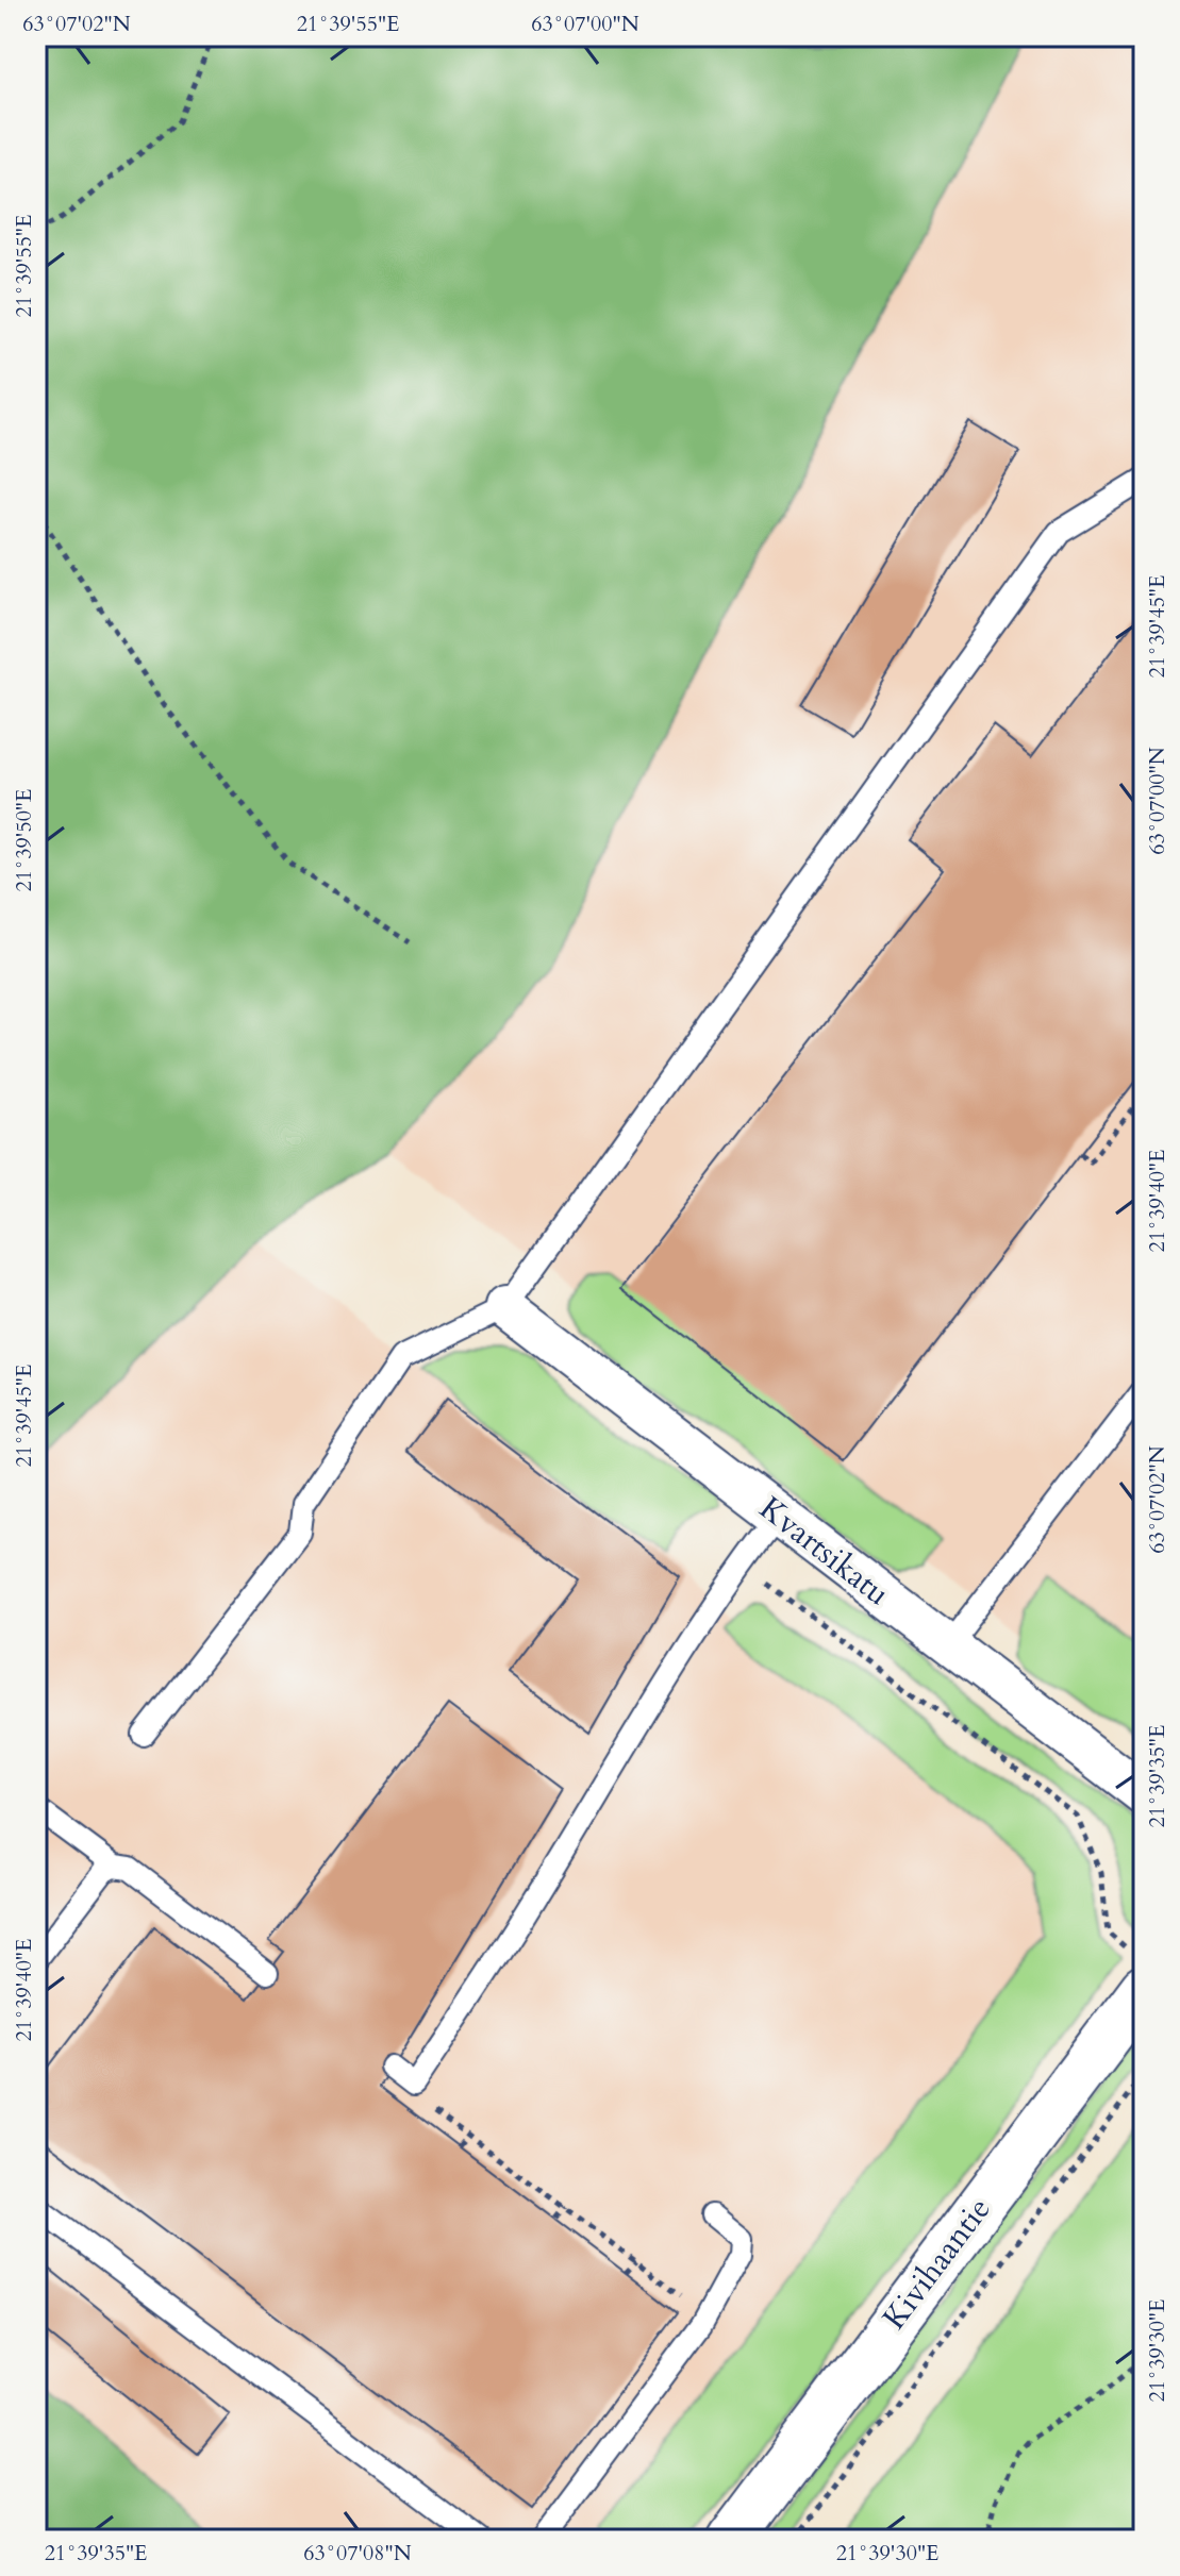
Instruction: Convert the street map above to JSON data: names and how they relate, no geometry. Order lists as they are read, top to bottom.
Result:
{
  "streets": {
    "main road": ["Kivihaantie"],
    "street": ["Kvartsikatu"]
  },
  "coordinates": [
    "63°07'02\"N",
    "21°39'55\"E",
    "63°07'00\"N",
    "21°39'45\"E",
    "21°39'50\"E",
    "21°39'40\"E",
    "21°39'35\"E",
    "21°39'30\"E",
    "63°07'08\"N"
  ]
}
